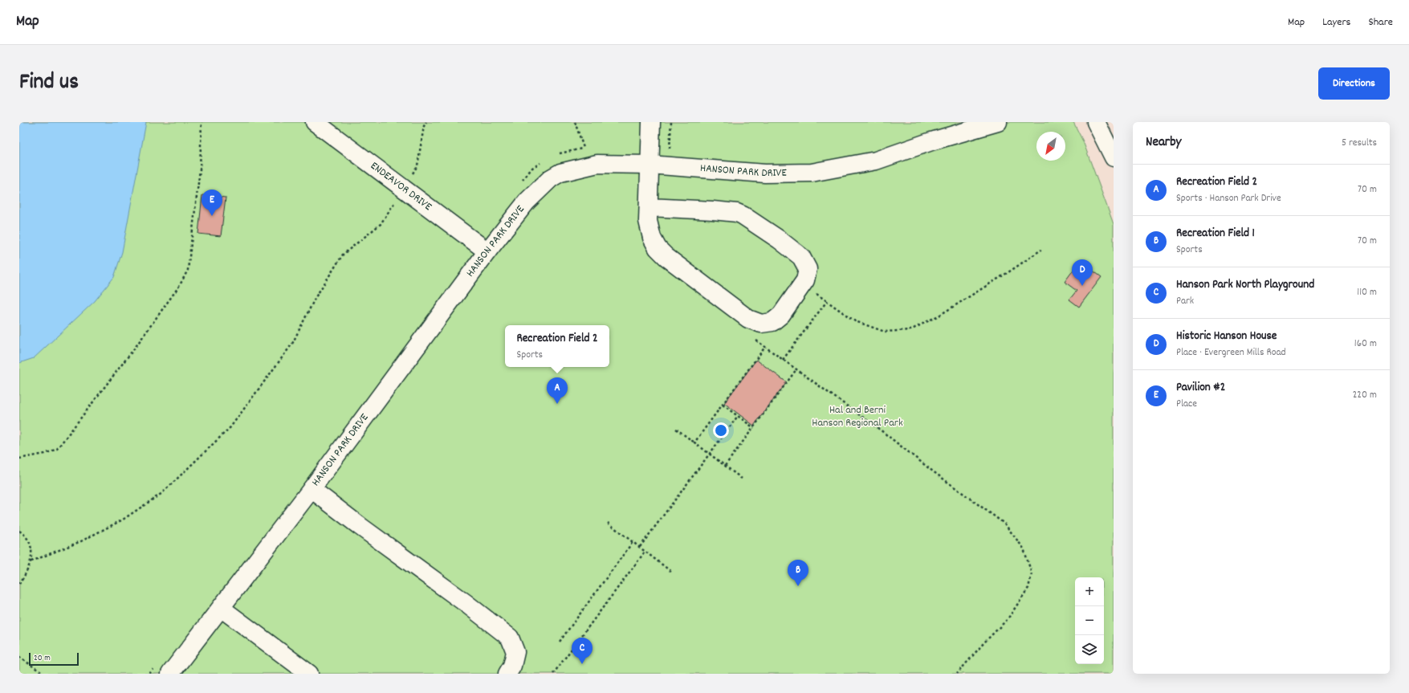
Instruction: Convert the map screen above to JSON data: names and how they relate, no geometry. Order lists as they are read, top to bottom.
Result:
{
  "streets": {
    "street": ["HANSON PARK DRIVE", "ENDEAVOR DRIVE"]
  },
  "crossings": [
    ["HANSON PARK DRIVE", "ENDEAVOR DRIVE"]
  ],
  "parks": ["Hal and Berni Hanson Regional Park"],
  "scale_bar": "20 m",
  "north": "bottom left",
  "page": {
    "header": "Map",
    "nav": ["Map", "Layers", "Share"],
    "title": "Find us",
    "buttons": "Directions",
    "heading": ["Nearby", "5 results"],
    "list": [
      {
        "mark": "A",
        "name": "Recreation Field 2",
        "note": "Sports · Hanson Park Drive",
        "value": "70 m"
      },
      {
        "mark": "B",
        "name": "Recreation Field 1",
        "note": "Sports",
        "value": "70 m"
      },
      {
        "mark": "C",
        "name": "Hanson Park North Playground",
        "note": "Park",
        "value": "110 m"
      },
      {
        "mark": "D",
        "name": "Historic Hanson House",
        "note": "Place · Evergreen Mills Road",
        "value": "160 m"
      },
      {
        "mark": "E",
        "name": "Pavilion #2",
        "note": "Place",
        "value": "220 m"
      }
    ],
    "pins": [
      "E",
      "D",
      "A",
      "B",
      "C"
    ],
    "popup": ["Recreation Field 2", "Sports"],
    "map_buttons": ["+", "−"],
    "scale": "20 m"
  }
}
